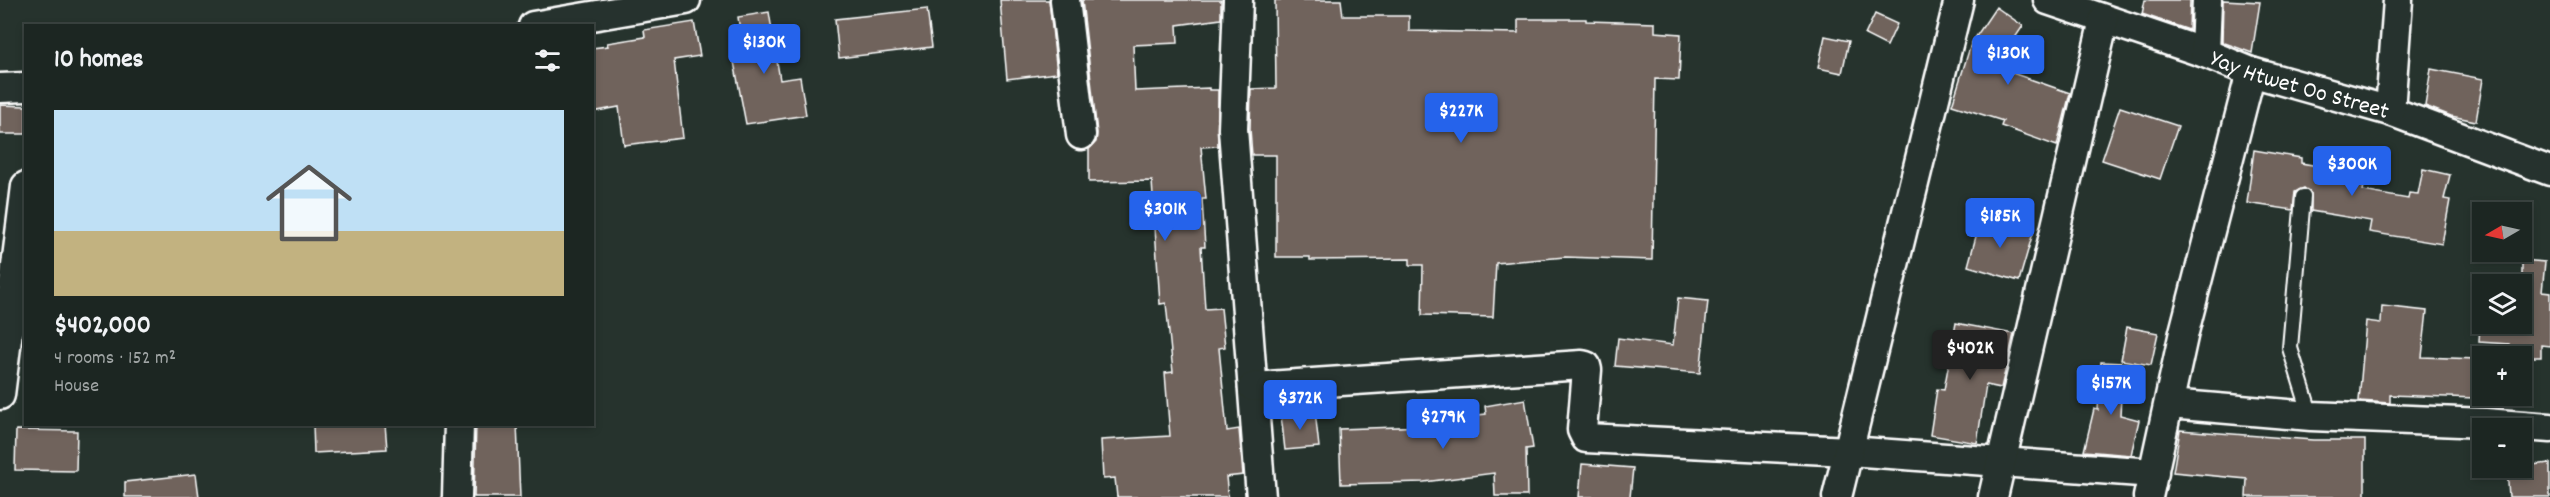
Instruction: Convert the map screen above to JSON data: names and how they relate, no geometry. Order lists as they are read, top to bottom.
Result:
{
  "streets": {
    "street": ["Yay Htwet Oo Street"]
  },
  "north": "left",
  "page": {
    "price": [
      "$130K",
      "$130K",
      "$227K",
      "$300K",
      "$301K",
      "$185K",
      "$402K",
      "$157K",
      "$372K",
      "$279K"
    ],
    "heading": "10 homes",
    "list": [
      {
        "name": "$402,000",
        "note": "4 rooms · 152 m² · House"
      }
    ],
    "map_buttons": ["+", "−"]
  }
}
